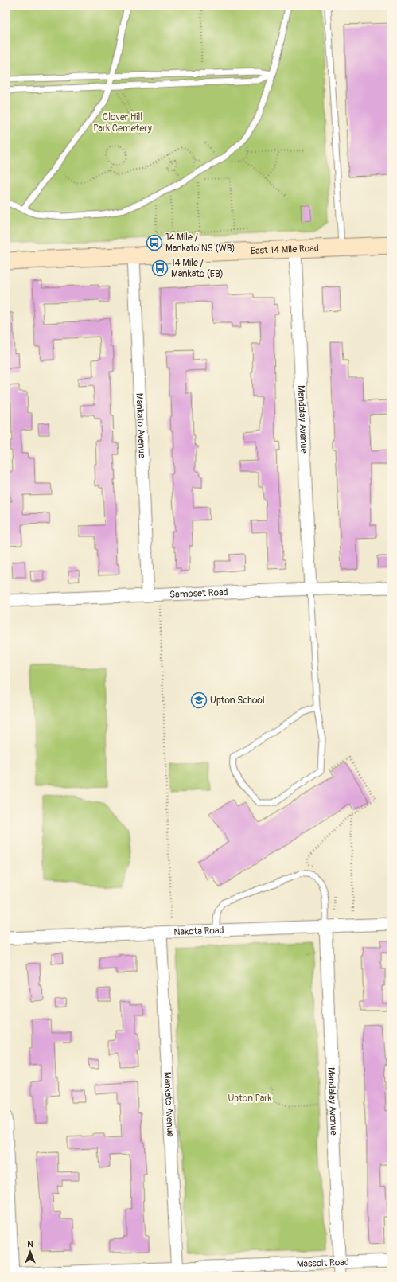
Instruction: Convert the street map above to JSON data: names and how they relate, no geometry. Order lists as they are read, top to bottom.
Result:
{
  "streets": {
    "main road": ["East 14 Mile Road"],
    "street": [
      "Mandalay Avenue",
      "Mankato Avenue",
      "Samoset Road",
      "Nakota Road",
      "Massoit Road"
    ]
  },
  "crossings": [
    ["East 14 Mile Road", "Mandalay Avenue"],
    ["East 14 Mile Road", "Mankato Avenue"],
    ["Mandalay Avenue", "Samoset Road"],
    ["Mandalay Avenue", "Nakota Road"],
    ["Mandalay Avenue", "Massoit Road"],
    ["Mankato Avenue", "Samoset Road"],
    ["Mankato Avenue", "Nakota Road"],
    ["Mankato Avenue", "Massoit Road"]
  ],
  "parks": ["Clover Hill Park Cemetery", "Upton Park"],
  "places": {
    "bus stop": ["14 Mile / Mankato NS (WB)", "14 Mile / Mankato (EB)"],
    "school or university": ["Upton School"]
  },
  "north": "top"
}
